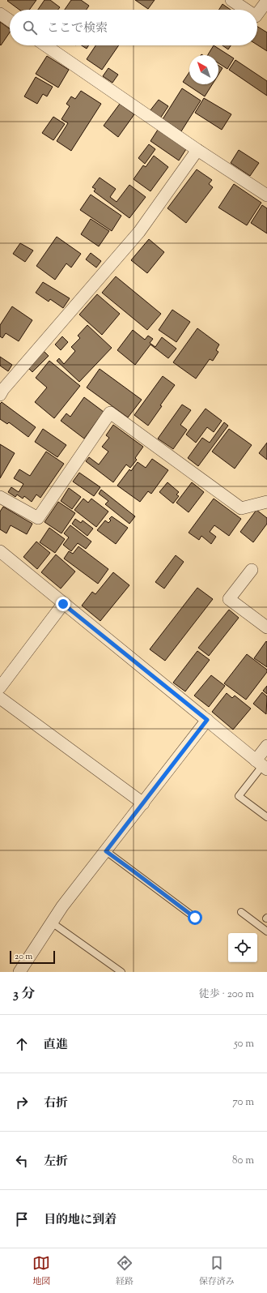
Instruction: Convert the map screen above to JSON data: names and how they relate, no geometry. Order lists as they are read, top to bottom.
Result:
{
  "scale_bar": "20 m",
  "north": "top left",
  "page": {
    "search": "ここで検索",
    "scale": "20 m",
    "heading": ["3 分", "徒歩 · 200 m"],
    "list": [
      ["直進", "50 m"],
      ["右折", "70 m"],
      ["左折", "80 m"],
      "目的地に到着"
    ],
    "nav": ["地図", "経路", "保存済み"]
  }
}
